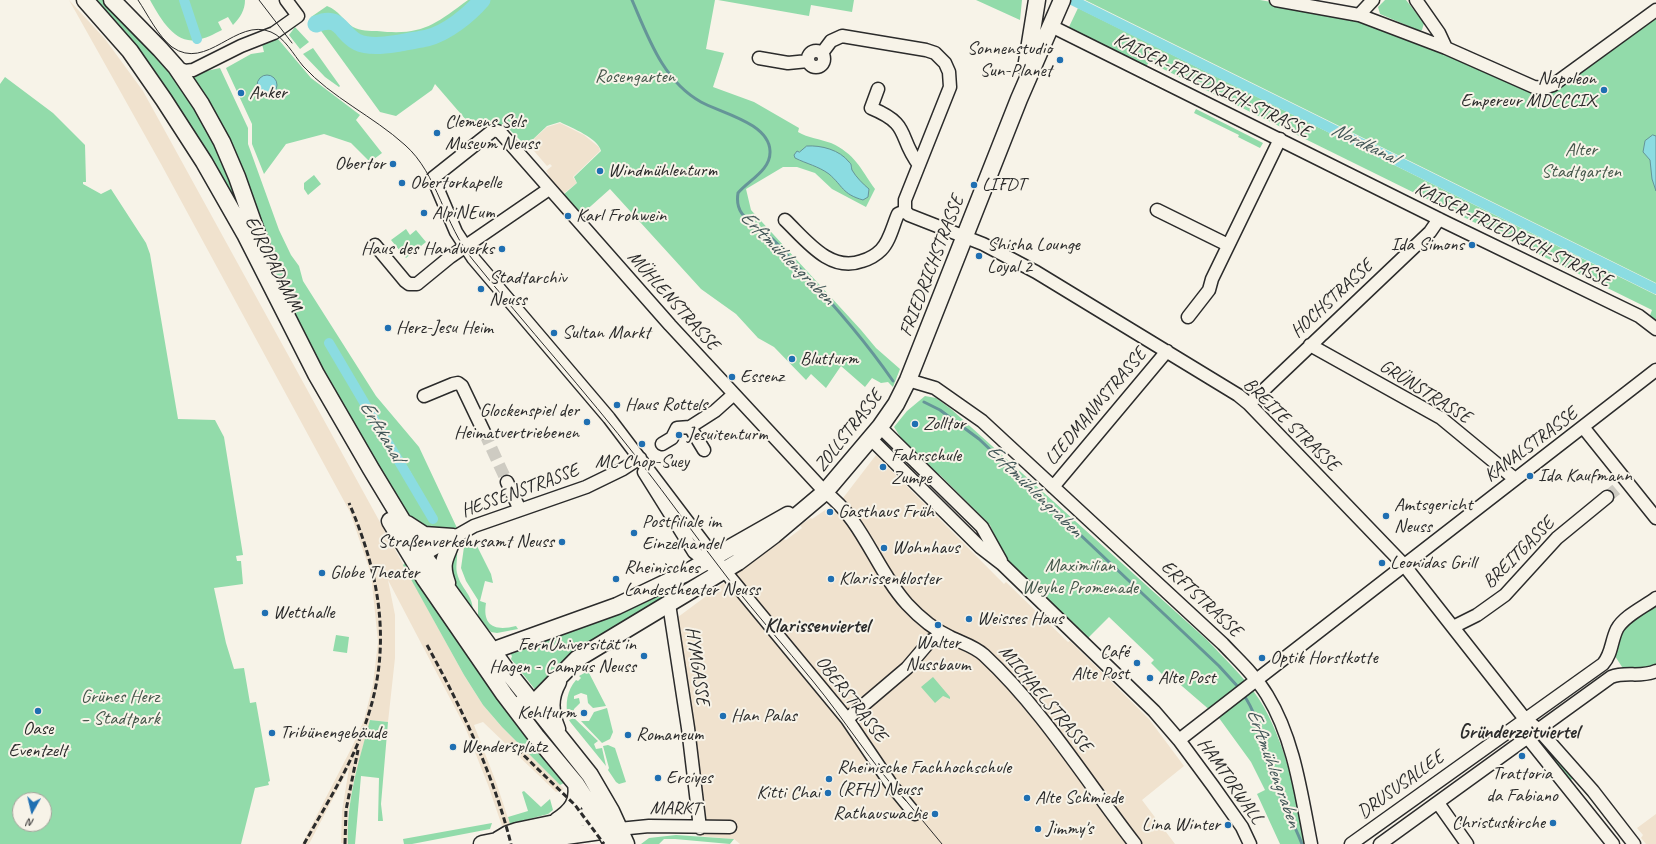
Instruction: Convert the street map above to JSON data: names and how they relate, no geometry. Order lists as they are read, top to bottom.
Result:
{
  "streets": {
    "main road": ["EUROPADAMM", "FRIEDRICHSTRASSE", "ZOLLSTRASSE"],
    "street": [
      "KAISER-FRIEDRICH-STRASSE",
      "HOCHSTRASSE",
      "MÜHLENSTRASSE",
      "GRÜNSTRASSE",
      "LIEDMANNSTRASSE",
      "BREITE STRASSE",
      "KANALSTRASSE",
      "HESSENSTRASSE",
      "BREITGASSE",
      "ERFTSTRASSE",
      "HYMGASSE",
      "OBERSTRASSE",
      "MICHAELSTRASSE",
      "HAMTORWALL",
      "DRUSUSALLEE",
      "MARKT"
    ]
  },
  "crossings": [
    ["KAISER-FRIEDRICH-STRASSE", "FRIEDRICHSTRASSE"],
    ["KAISER-FRIEDRICH-STRASSE", "HOCHSTRASSE"],
    ["EUROPADAMM", "HESSENSTRASSE"],
    ["FRIEDRICHSTRASSE", "BREITE STRASSE"],
    ["FRIEDRICHSTRASSE", "ZOLLSTRASSE"],
    ["FRIEDRICHSTRASSE", "ERFTSTRASSE"],
    ["HOCHSTRASSE", "GRÜNSTRASSE"],
    ["HOCHSTRASSE", "BREITE STRASSE"],
    ["MÜHLENSTRASSE", "ZOLLSTRASSE"],
    ["MÜHLENSTRASSE", "OBERSTRASSE"],
    ["MÜHLENSTRASSE", "MICHAELSTRASSE"],
    ["GRÜNSTRASSE", "KANALSTRASSE"],
    ["LIEDMANNSTRASSE", "BREITE STRASSE"],
    ["LIEDMANNSTRASSE", "ERFTSTRASSE"],
    ["BREITE STRASSE", "KANALSTRASSE"],
    ["BREITE STRASSE", "BREITGASSE"],
    ["BREITE STRASSE", "DRUSUSALLEE"],
    ["ZOLLSTRASSE", "ERFTSTRASSE"],
    ["ZOLLSTRASSE", "HYMGASSE"],
    ["ZOLLSTRASSE", "OBERSTRASSE"],
    ["ZOLLSTRASSE", "MICHAELSTRASSE"],
    ["ZOLLSTRASSE", "HAMTORWALL"],
    ["KANALSTRASSE", "ERFTSTRASSE"],
    ["KANALSTRASSE", "HAMTORWALL"],
    ["HESSENSTRASSE", "OBERSTRASSE"],
    ["HYMGASSE", "MARKT"]
  ],
  "districts": ["Klarissenviertel", "Gründerzeitviertel"],
  "water": ["Nordkanal", "Erftmühlengraben", "Erftkanal"],
  "parks": [
    "Rosengarten",
    "Alter Stadtgarten",
    "Maximilian Weyhe Promenade",
    "Grünes Herz – Stadtpark"
  ],
  "places": [
    "Sonnenstudio Sun-Planet",
    "Napoleon Empereur MDCCCIX",
    "Anker",
    "Clemens Sels Museum Neuss",
    "Obertor",
    "Windmühlenturm",
    "Obertorkapelle",
    "LIFDT",
    "AlpiNEum",
    "Karl Frohwein",
    "Ida Simons",
    "Haus des Handwerks",
    "Shisha Lounge Loyal 2",
    "Stadtarchiv Neuss",
    "Herz-Jesu Heim",
    "Sultan Markt",
    "Blutturm",
    "Essenz",
    "Haus Rottels",
    "Glockenspiel der Heimatvertriebenen",
    "Zolltor",
    "Jesuitenturm",
    "MC Chop-Suey",
    "Fahrschule Zumpe",
    "Ida Kaufmann",
    "Gasthaus Früh",
    "Amtsgericht Neuss",
    "Postfiliale im Einzelhandel",
    "Straßenverkehrsamt Neuss",
    "Wohnhaus",
    "Leonidas Grill",
    "Globe Theater",
    "Rheinisches Landestheater Neuss",
    "Klarissenkloster",
    "Wetthalle",
    "Weisses Haus",
    "Walter Nussbaum",
    "FernUniversität in Hagen - Campus Neuss",
    "Optik Horstkotte",
    "Café Alte Post",
    "Alte Post",
    "Oase Eventzelt",
    "Kehlturm",
    "Han Palas",
    "Tribünengebäude",
    "Romaneum",
    "Wendersplatz",
    "Trattoria da Fabiano",
    "Erciyes",
    "Rheinische Fachhochschule (RFH) Neuss",
    "Kitti Chai",
    "Alte Schmiede",
    "Rathauswache",
    "Christuskirche",
    "Lina Winter",
    "Jimmy's"
  ],
  "north": "bottom"
}
